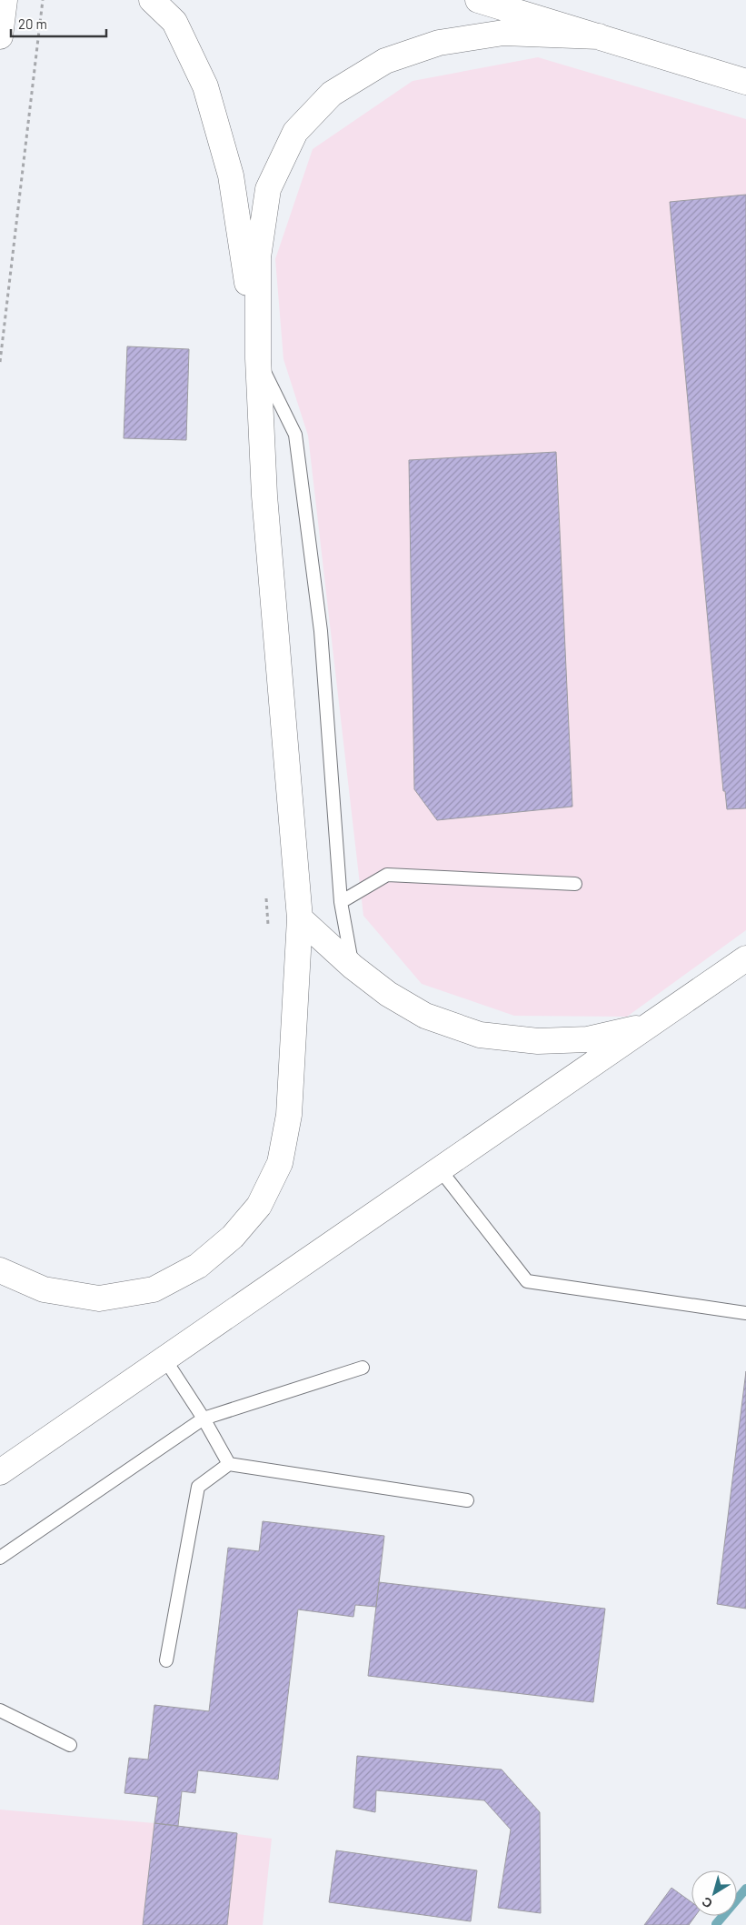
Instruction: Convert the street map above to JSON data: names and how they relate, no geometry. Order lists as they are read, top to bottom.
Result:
{
  "scale_bar": "20 m",
  "north": "bottom left"
}
